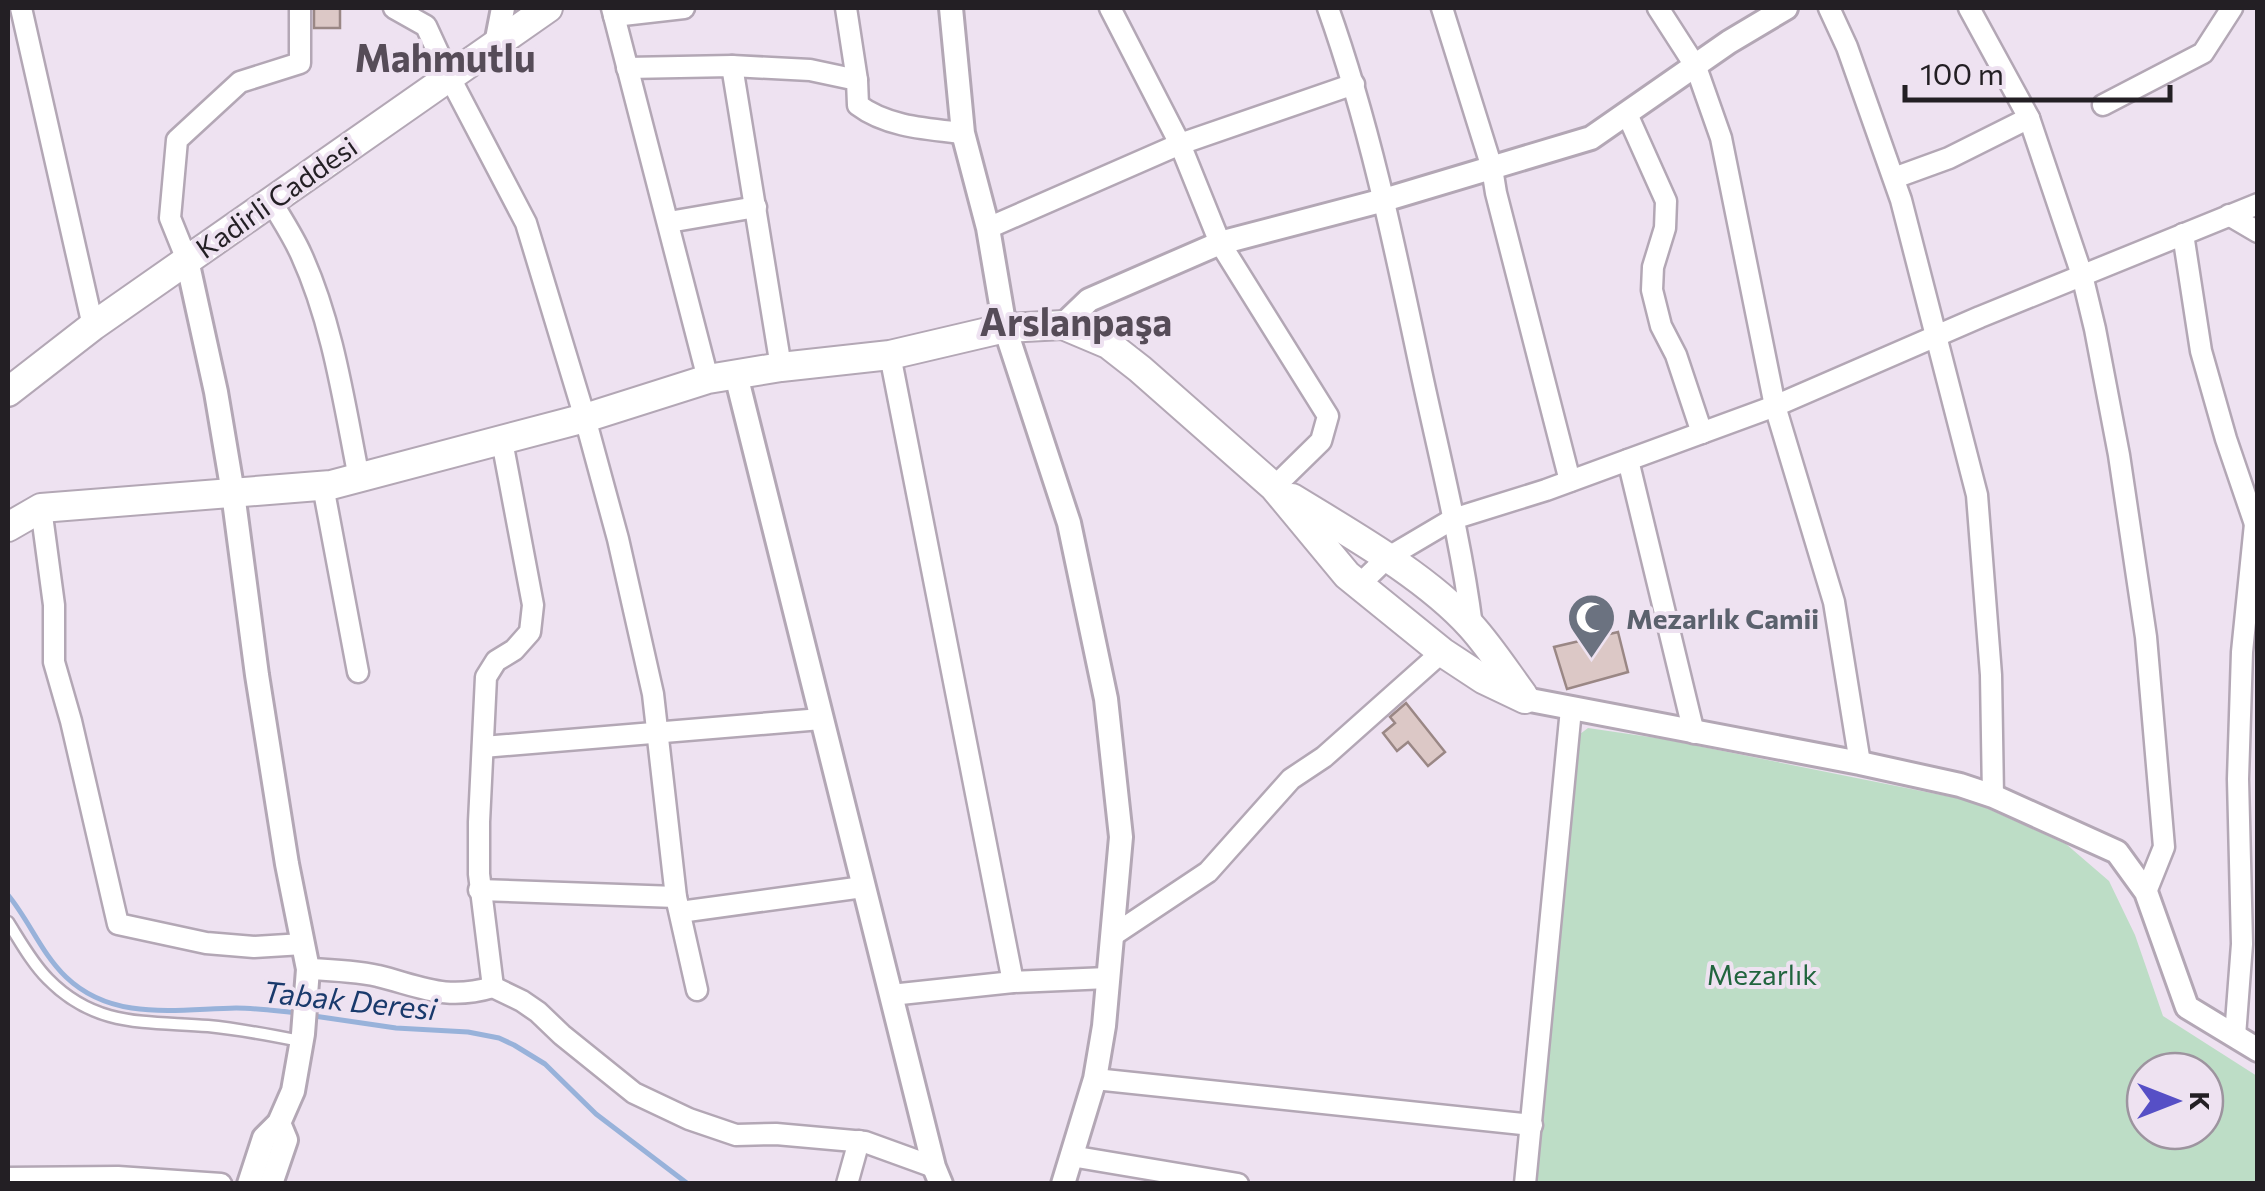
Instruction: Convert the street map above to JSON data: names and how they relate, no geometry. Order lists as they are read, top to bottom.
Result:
{
  "streets": {
    "main road": ["Kadirli Caddesi"]
  },
  "districts": ["Mahmutlu", "Arslanpaşa"],
  "water": ["Tabak Deresi"],
  "parks": ["Mezarlık"],
  "places": {
    "mosque": ["Mezarlık Camii"]
  },
  "scale_bar": "100 m",
  "north": "right"
}
